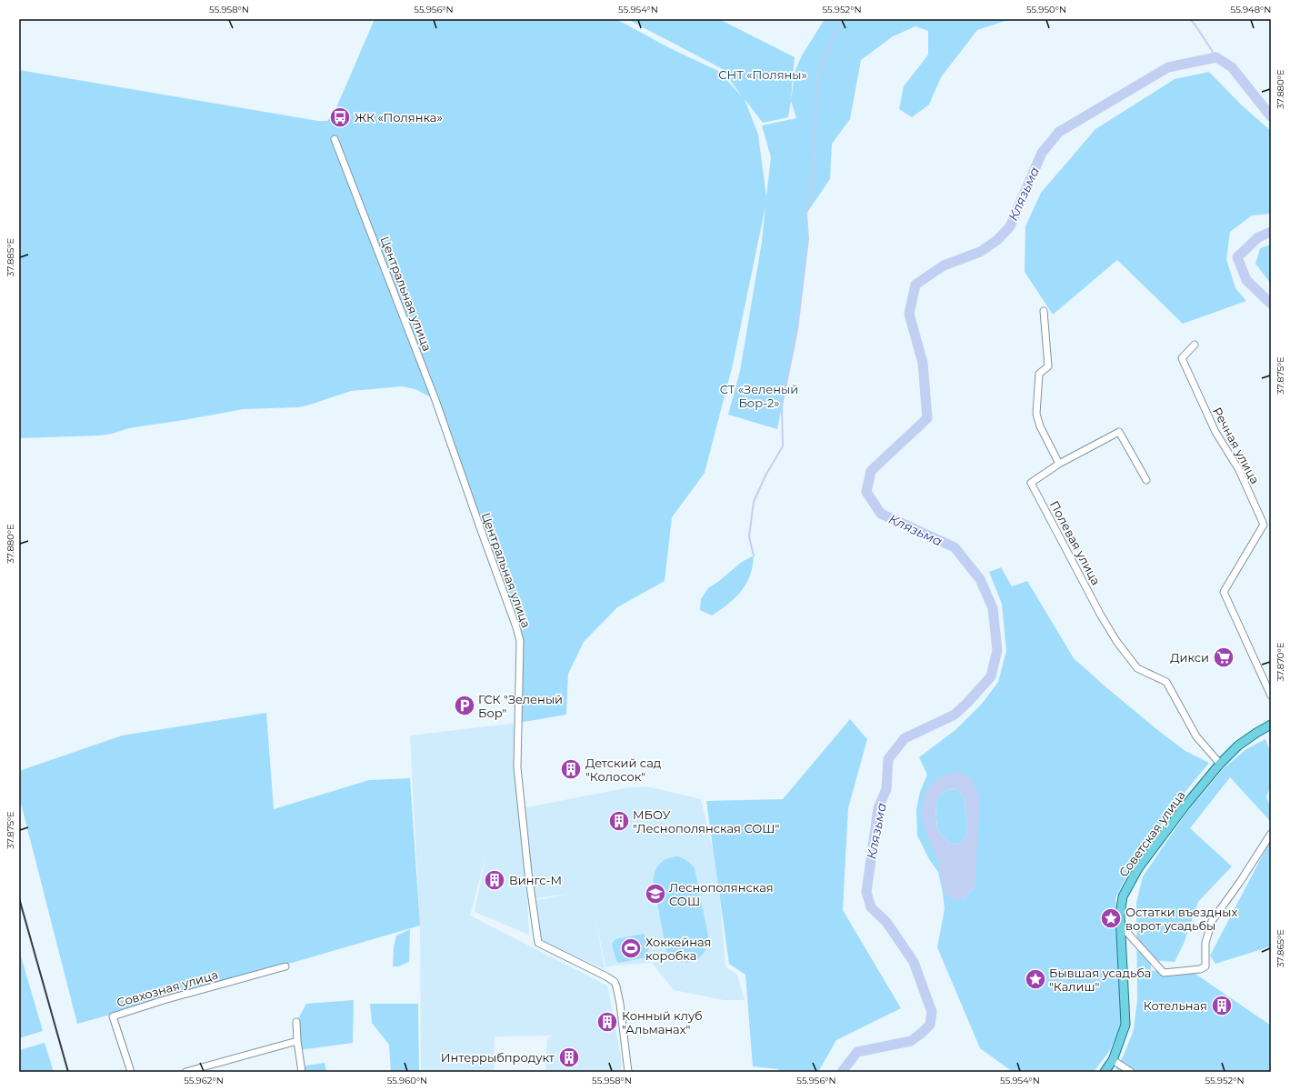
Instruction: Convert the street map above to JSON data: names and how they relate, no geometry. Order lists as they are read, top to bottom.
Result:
{
  "streets": {
    "main road": ["Советская улица"],
    "street": [
      "Центральная улица",
      "Речная улица",
      "Полевая улица",
      "Совхозная улица"
    ]
  },
  "crossings": [
    ["Полевая улица", "Советская улица"]
  ],
  "water": ["Клязьма"],
  "parks": ["СНТ «Поляны»", "СТ «Зеленый Бор-2»"],
  "places": {
    "bus stop": ["ЖК «Полянка»"],
    "supermarket": ["Дикси"],
    "parking": ["ГСК \"Зеленый Бор\""],
    "building": [
      "Детский сад \"Колосок\"",
      "МБОУ \"Леснополянская СОШ\"",
      "Вингс-М",
      "Котельная",
      "Конный клуб \"Альманах\"",
      "Интеррыбпродукт"
    ],
    "school or university": ["Леснополянская СОШ"],
    "place": ["Остатки въездных ворот усадьбы", "Бывшая усадьба \"Калиш\""],
    "sports": ["Хоккейная коробка"]
  },
  "coordinates": [
    "55.958°N",
    "55.956°N",
    "55.954°N",
    "55.952°N",
    "55.950°N",
    "55.948°N",
    "37.880°E",
    "37.885°E",
    "37.875°E",
    "37.870°E",
    "37.865°E",
    "55.962°N",
    "55.960°N"
  ]
}
